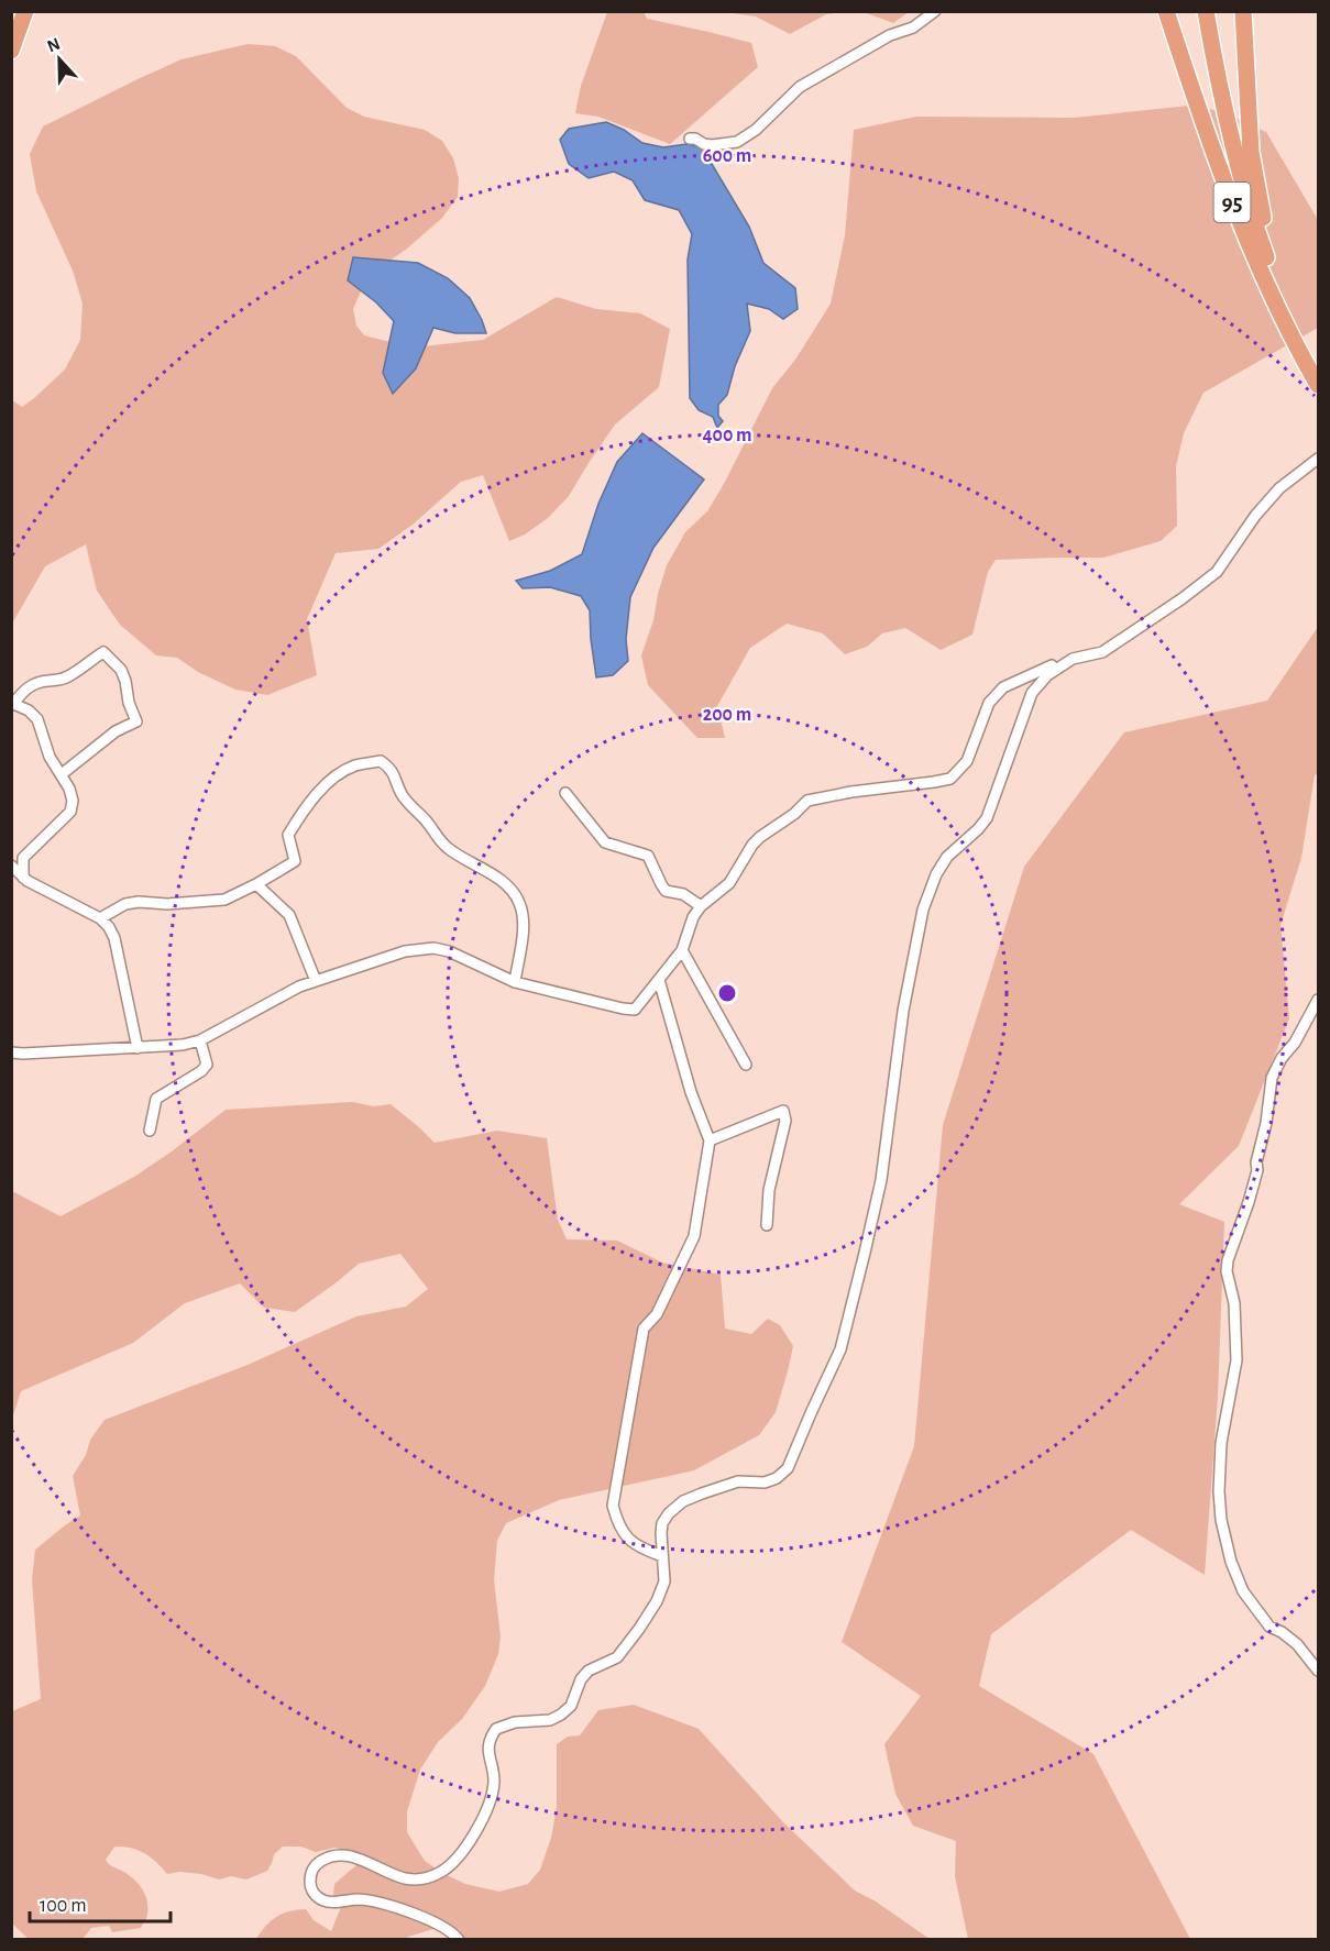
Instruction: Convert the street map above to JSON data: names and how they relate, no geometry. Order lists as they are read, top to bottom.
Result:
{
  "streets": {
    "main road": ["95"]
  },
  "scale_bar": "100 m",
  "north": "top",
  "rings": ["600 m", "400 m", "200 m"]
}
